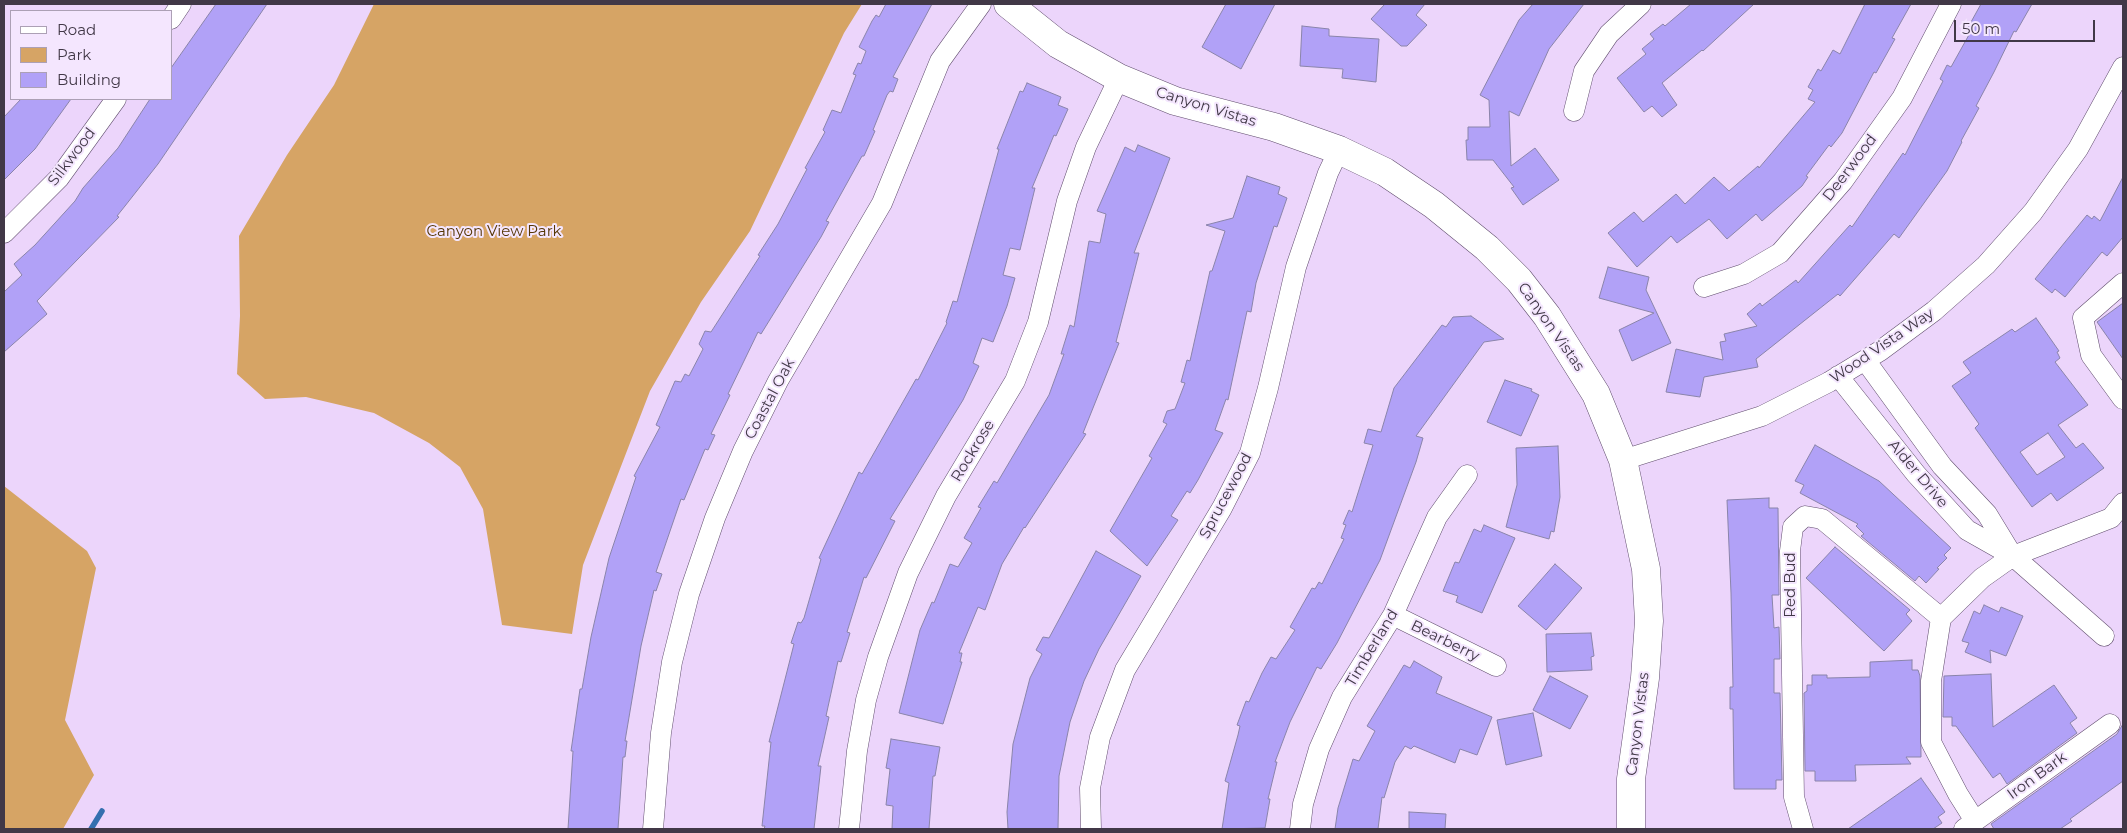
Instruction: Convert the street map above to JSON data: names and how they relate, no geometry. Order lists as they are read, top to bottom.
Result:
{
  "streets": {
    "street": [
      "Canyon Vistas",
      "Silkwood",
      "Deerwood",
      "Wood Vista Way",
      "Coastal Oak",
      "Rockrose",
      "Alder Drive",
      "Sprucewood",
      "Red Bud",
      "Bearberry",
      "Timberland",
      "Iron Bark"
    ]
  },
  "crossings": [
    ["Canyon Vistas", "Wood Vista Way"],
    ["Canyon Vistas", "Rockrose"],
    ["Canyon Vistas", "Sprucewood"],
    ["Wood Vista Way", "Alder Drive"],
    ["Bearberry", "Timberland"]
  ],
  "parks": ["Canyon View Park"],
  "legend": ["Road", "Park", "Building"],
  "scale_bar": "50 m"
}
